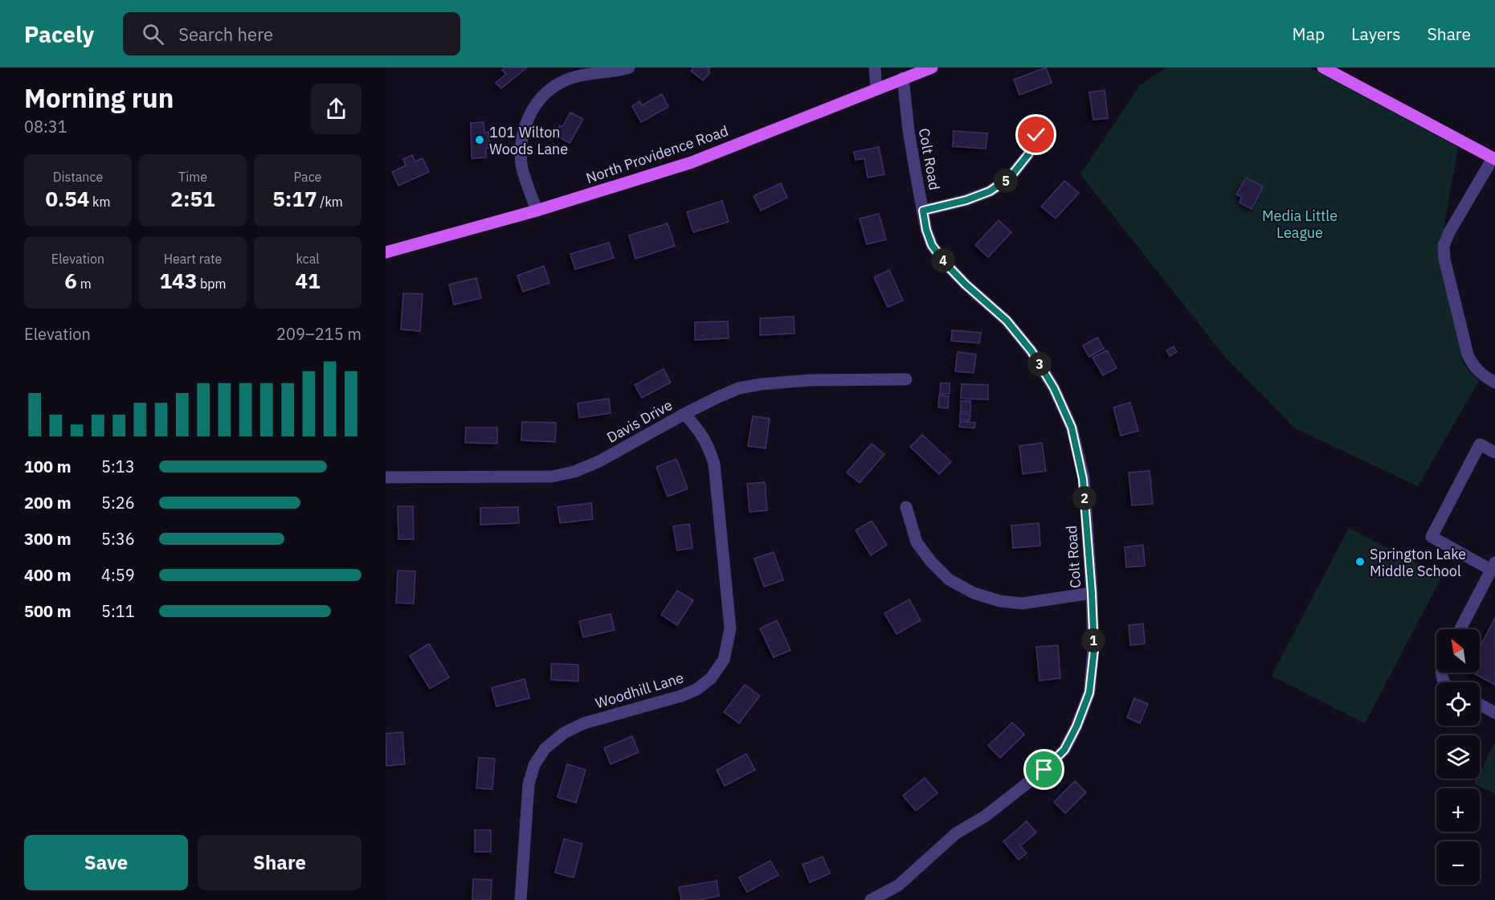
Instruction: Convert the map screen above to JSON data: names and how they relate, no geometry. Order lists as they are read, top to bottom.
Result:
{
  "streets": {
    "main road": ["North Providence Road"],
    "street": ["Colt Road", "Davis Drive", "Woodhill Lane"]
  },
  "crossings": [
    ["North Providence Road", "Colt Road"],
    ["Davis Drive", "Woodhill Lane"]
  ],
  "parks": ["Media Little League"],
  "places": ["101 Wilton Woods Lane", "Springton Lake Middle School"],
  "north": "top left",
  "page": {
    "header": "Pacely",
    "search": "Search here",
    "nav": ["Map", "Layers", "Share"],
    "heading": ["Morning run", "08:31"],
    "stats": [
      ["Distance", "0.54 km"],
      ["Time", "2:51"],
      ["Pace", "5:17 /km"],
      ["Elevation", "6 m"],
      ["Heart rate", "143 bpm"],
      ["kcal", "41"]
    ],
    "pins": [
      "5",
      "4",
      "3",
      "2",
      "1"
    ],
    "chart": ["Elevation", "209–215 m"],
    "list": [
      {
        "name": "100 m",
        "note": "5:13"
      },
      {
        "name": "200 m",
        "note": "5:26"
      },
      {
        "name": "300 m",
        "note": "5:36"
      },
      {
        "name": "400 m",
        "note": "4:59"
      },
      {
        "name": "500 m",
        "note": "5:11"
      }
    ],
    "map_buttons": ["+", "−"],
    "buttons": ["Save", "Share"]
  }
}
